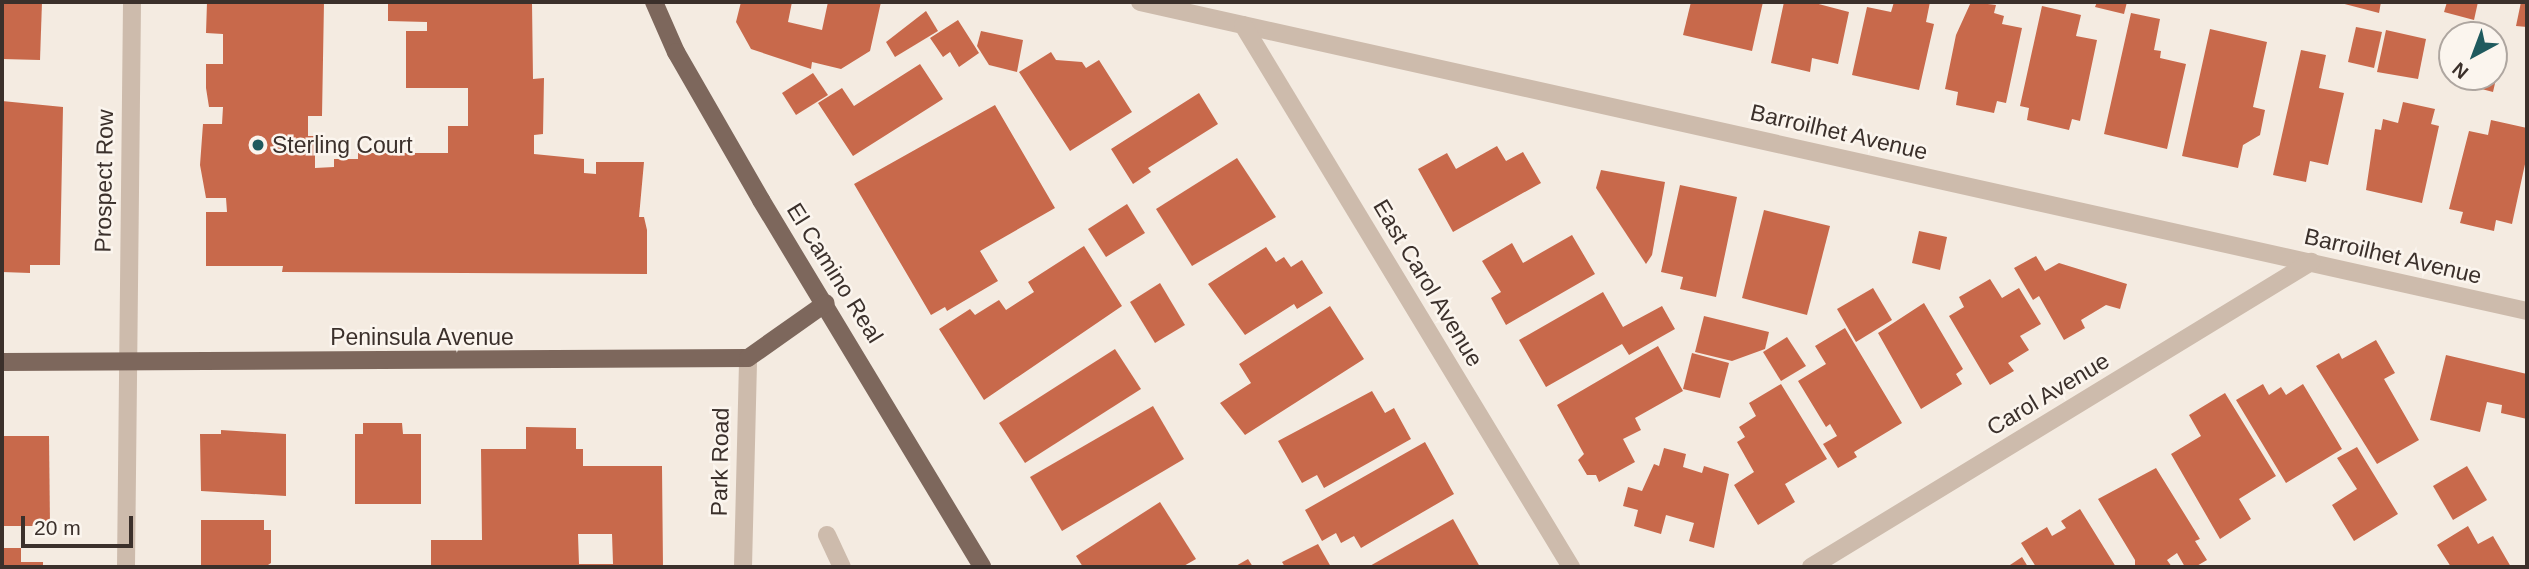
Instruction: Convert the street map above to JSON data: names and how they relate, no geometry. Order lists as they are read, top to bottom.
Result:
{
  "streets": {
    "main road": ["El Camino Real", "Peninsula Avenue"],
    "street": [
      "Barroilhet Avenue",
      "Prospect Row",
      "East Carol Avenue",
      "Carol Avenue",
      "Park Road"
    ]
  },
  "crossings": [
    ["Barroilhet Avenue", "East Carol Avenue"],
    ["Barroilhet Avenue", "Carol Avenue"],
    ["Prospect Row", "Peninsula Avenue"],
    ["Peninsula Avenue", "Park Road"]
  ],
  "places": ["Sterling Court"],
  "scale_bar": "20 m",
  "north": "bottom left"
}
